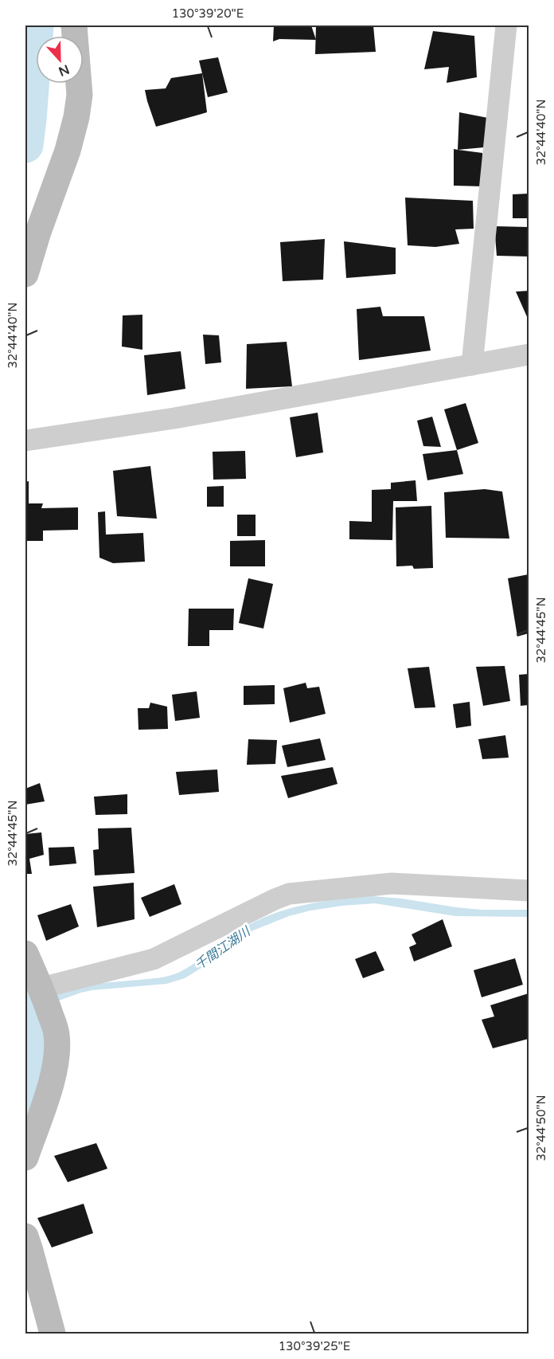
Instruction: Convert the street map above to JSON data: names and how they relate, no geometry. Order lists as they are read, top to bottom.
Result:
{
  "water": ["千間江湖川"],
  "north": "bottom",
  "coordinates": [
    "130°39'20\"E",
    "32°44'40\"N",
    "32°44'45\"N",
    "32°44'50\"N",
    "130°39'25\"E"
  ]
}
